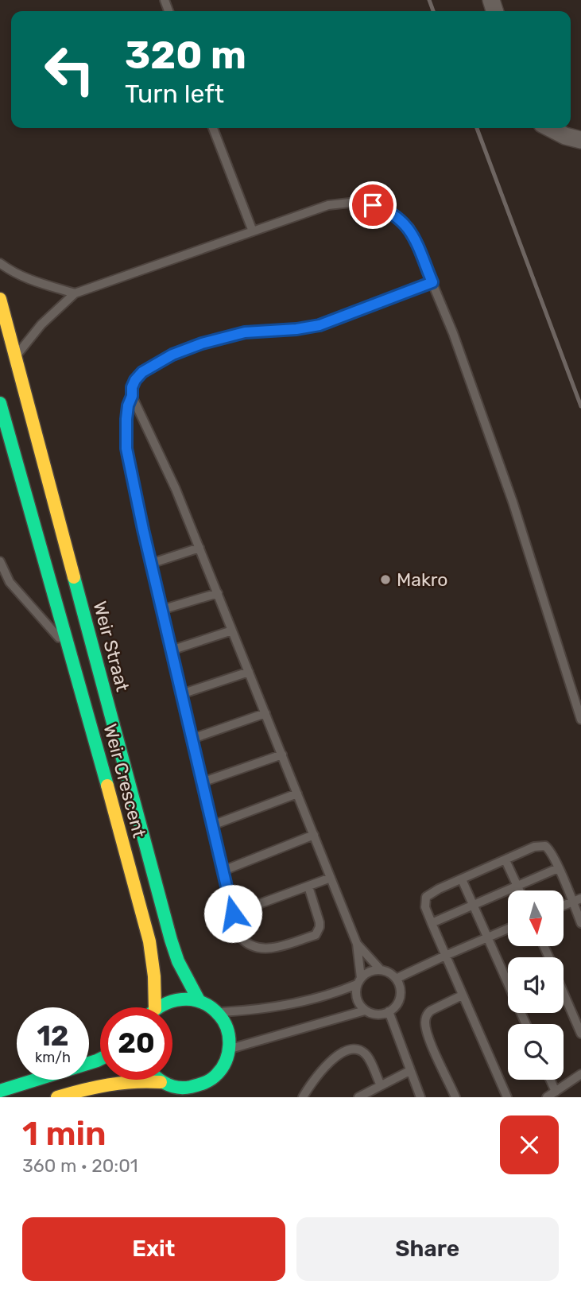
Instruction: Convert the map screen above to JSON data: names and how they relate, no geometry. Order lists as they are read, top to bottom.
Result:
{
  "streets": {
    "street": ["Weir Straat", "Weir Crescent"]
  },
  "places": ["Makro"],
  "north": "bottom",
  "page": {
    "turn": ["320 m", "Turn left"],
    "speed": "12 km/h",
    "limit": "20",
    "heading": ["1 min", "360 m · 20:01"],
    "buttons": ["Exit", "Share"]
  }
}
